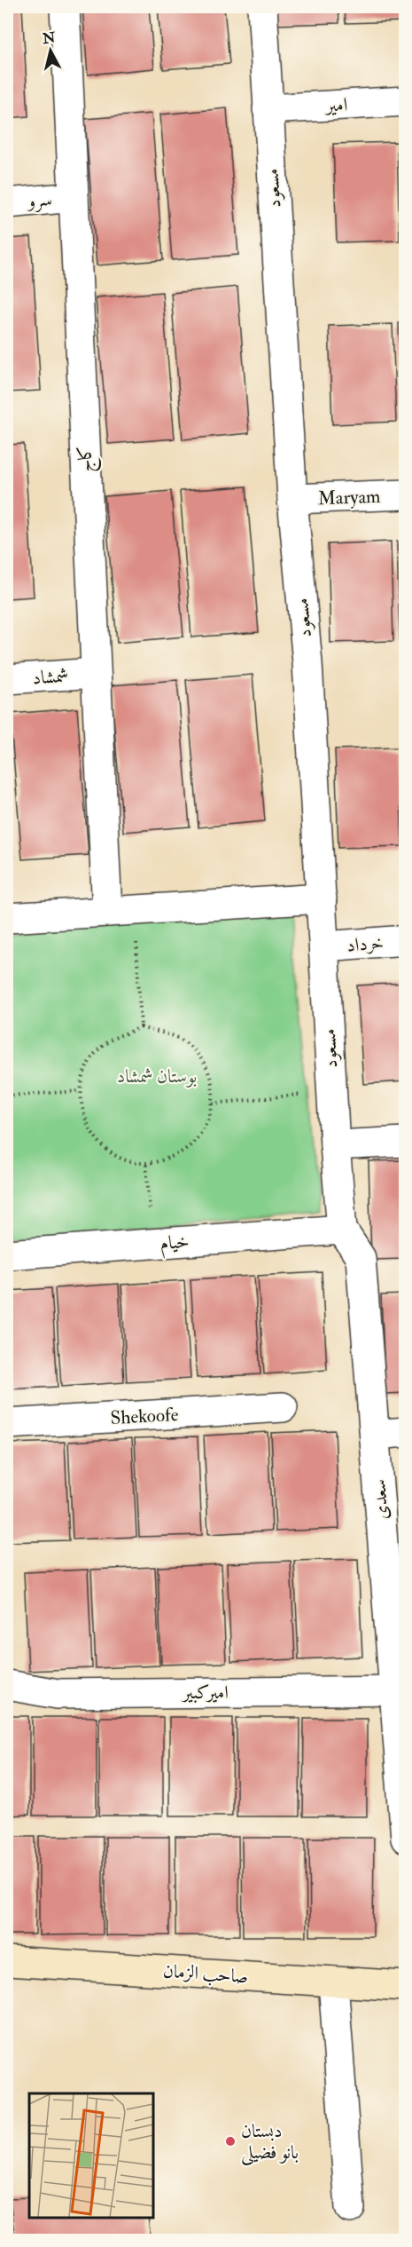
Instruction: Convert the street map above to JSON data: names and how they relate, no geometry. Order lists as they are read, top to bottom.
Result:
{
  "streets": {
    "street": [
      "امیر",
      "مسعود",
      "سرو",
      "کاج",
      "Maryam",
      "شمشاد",
      "خرداد",
      "خیام",
      "Shekoofe",
      "سعدی",
      "امیرکبیر",
      "صاحب الزمان"
    ]
  },
  "crossings": [
    ["امیر", "مسعود"],
    ["مسعود", "Maryam"],
    ["مسعود", "خرداد"],
    ["مسعود", "خیام"],
    ["مسعود", "سعدی"],
    ["سرو", "کاج"],
    ["کاج", "شمشاد"],
    ["خیام", "سعدی"],
    ["سعدی", "امیرکبیر"]
  ],
  "parks": ["بوستان شمشاد"],
  "places": ["دبستان بانو فضیلی"],
  "north": "top"
}
